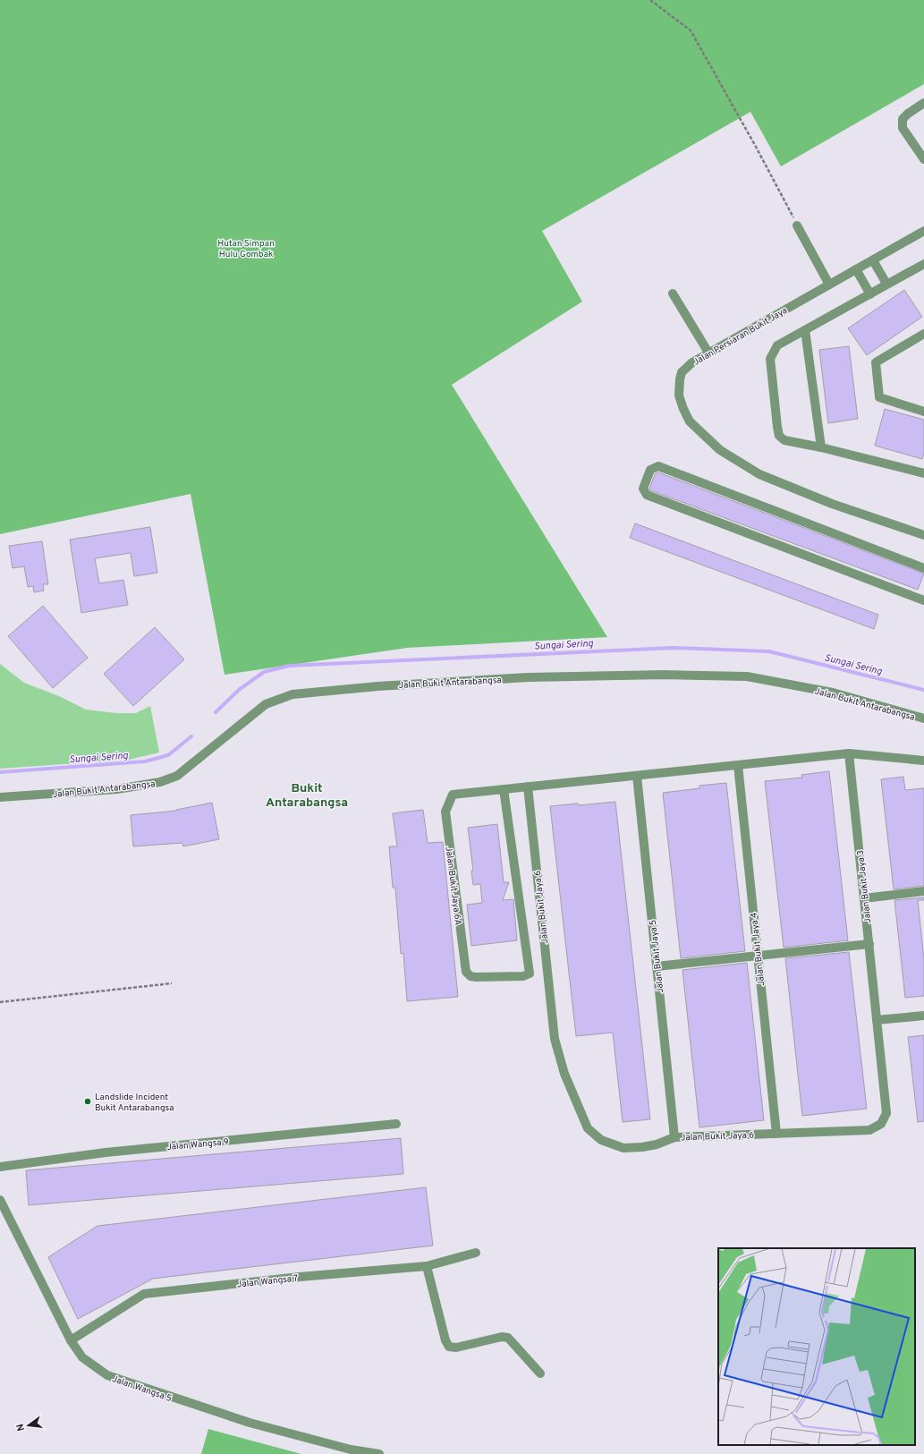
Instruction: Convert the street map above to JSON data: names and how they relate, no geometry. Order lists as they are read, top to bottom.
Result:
{
  "streets": {
    "street": [
      "Jalan Persiaran Bukit Jaya",
      "Jalan Bukit Antarabangsa",
      "Jalan Bukit Jaya 6A",
      "Jalan Bukit Jaya 3",
      "Jalan Bukit Jaya 6",
      "Jalan Bukit Jaya 4",
      "Jalan Bukit Jaya 5",
      "Jalan Wangsa 9",
      "Jalan Wangsa 7",
      "Jalan Wangsa 5"
    ]
  },
  "crossings": [
    ["Jalan Bukit Jaya 3", "Jalan Bukit Jaya 6"],
    ["Jalan Bukit Jaya 6", "Jalan Bukit Jaya 4"],
    ["Jalan Bukit Jaya 6", "Jalan Bukit Jaya 5"],
    ["Jalan Wangsa 7", "Jalan Wangsa 5"]
  ],
  "districts": ["Bukit Antarabangsa"],
  "water": ["Sungai Sering"],
  "parks": ["Hutan Simpan Hulu Gombak"],
  "places": ["Landslide Incident Bukit Antarabangsa"],
  "north": "left"
}
